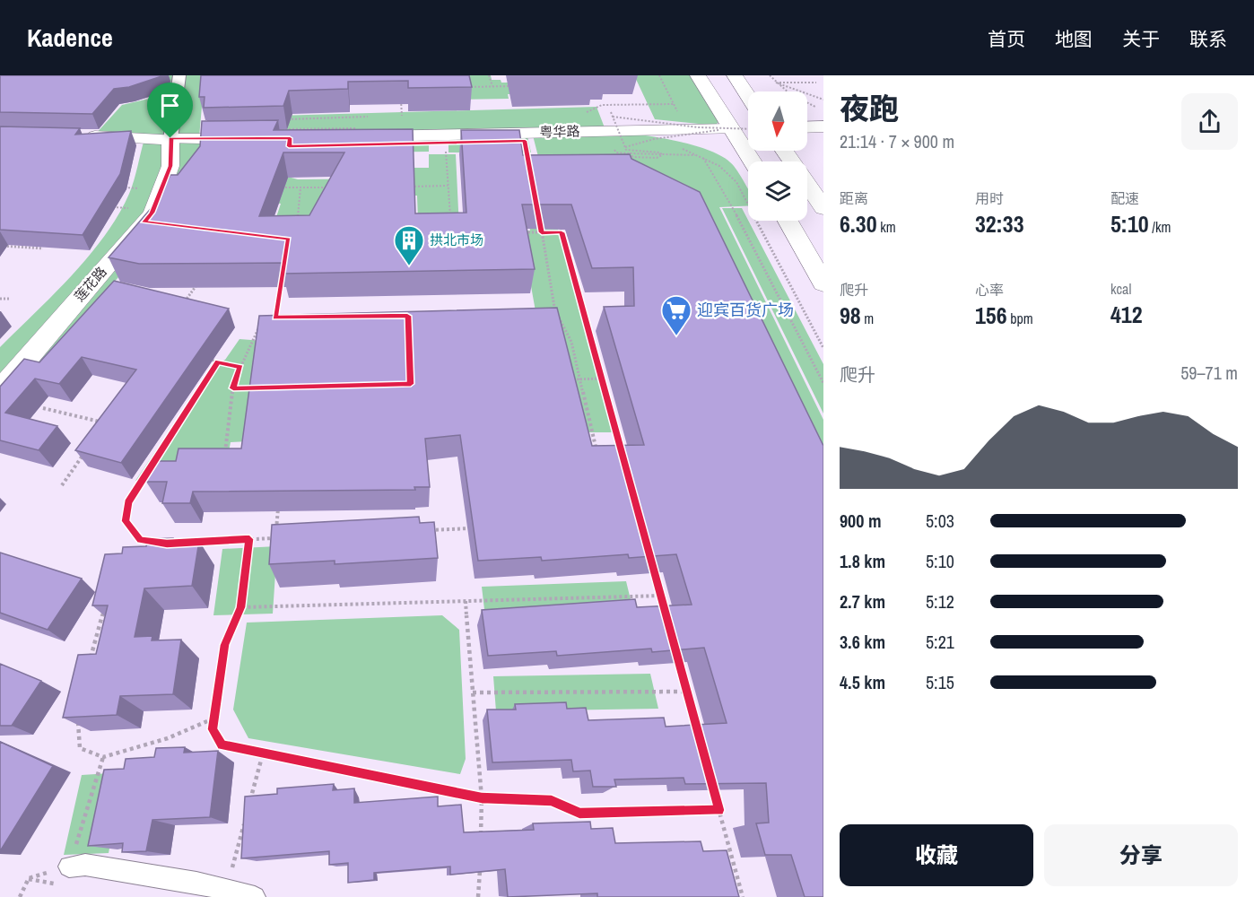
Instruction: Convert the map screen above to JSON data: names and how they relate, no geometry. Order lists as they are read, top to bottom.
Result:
{
  "streets": {
    "main road": ["粤华路"],
    "street": ["莲花路"]
  },
  "places": {
    "building": ["拱北市场"],
    "supermarket": ["迎宾百货广场"]
  },
  "north": "bottom",
  "page": {
    "header": "Kadence",
    "nav": [
      "首页",
      "地图",
      "关于",
      "联系"
    ],
    "heading": ["夜跑", "21:14 · 7 × 900 m"],
    "stats": [
      ["距离", "6.30 km"],
      ["用时", "32:33"],
      ["配速", "5:10 /km"],
      ["爬升", "98 m"],
      ["心率", "156 bpm"],
      ["kcal", "412"]
    ],
    "chart": ["爬升", "59–71 m"],
    "list": [
      {
        "name": "900 m",
        "note": "5:03"
      },
      {
        "name": "1.8 km",
        "note": "5:10"
      },
      {
        "name": "2.7 km",
        "note": "5:12"
      },
      {
        "name": "3.6 km",
        "note": "5:21"
      },
      {
        "name": "4.5 km",
        "note": "5:15"
      }
    ],
    "buttons": ["收藏", "分享"]
  }
}
